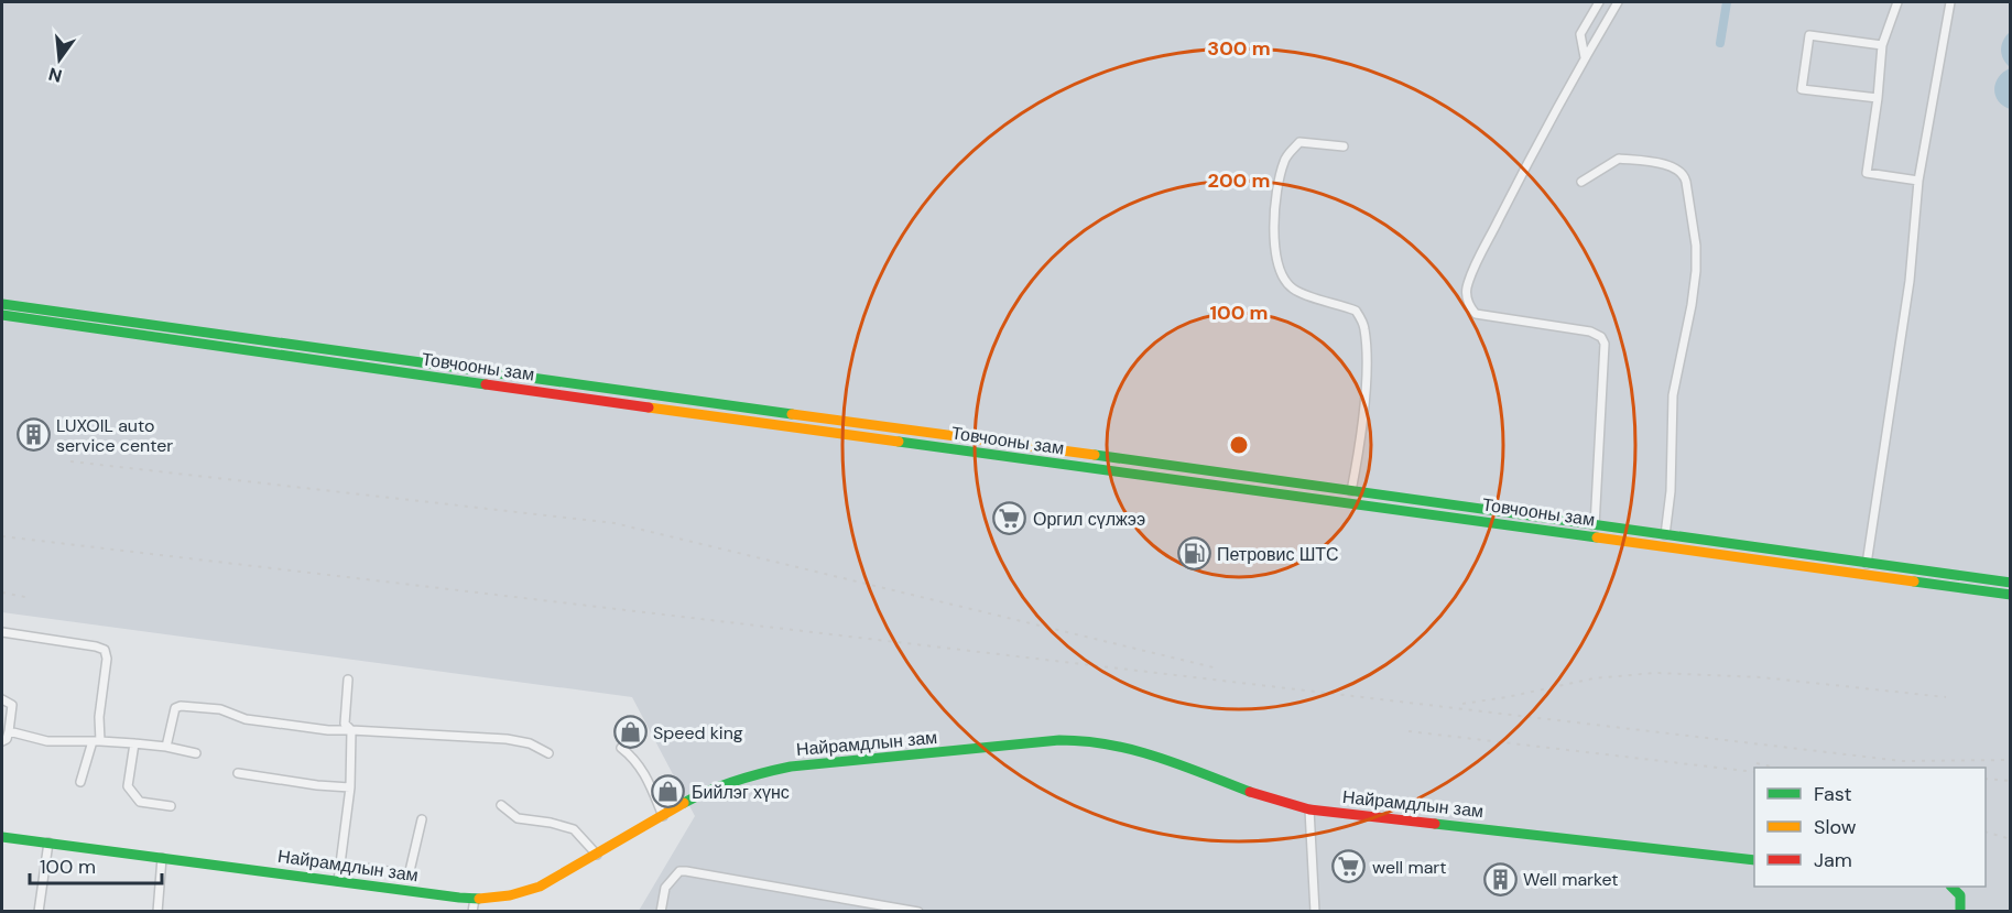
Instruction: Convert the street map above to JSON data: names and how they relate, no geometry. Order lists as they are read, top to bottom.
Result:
{
  "streets": {
    "main road": ["Товчооны зам", "Найрамдлын зам"]
  },
  "places": {
    "building": ["LUXOIL auto service center", "Well market"],
    "supermarket": ["Оргил сүлжээ", "well mart"],
    "fuel station": ["Петровис ШТС"],
    "shop": ["Speed king", "Бийлэг хүнс"]
  },
  "legend": ["Fast", "Slow", "Jam"],
  "scale_bar": "100 m",
  "north": "bottom",
  "rings": ["300 m", "200 m", "100 m"]
}
